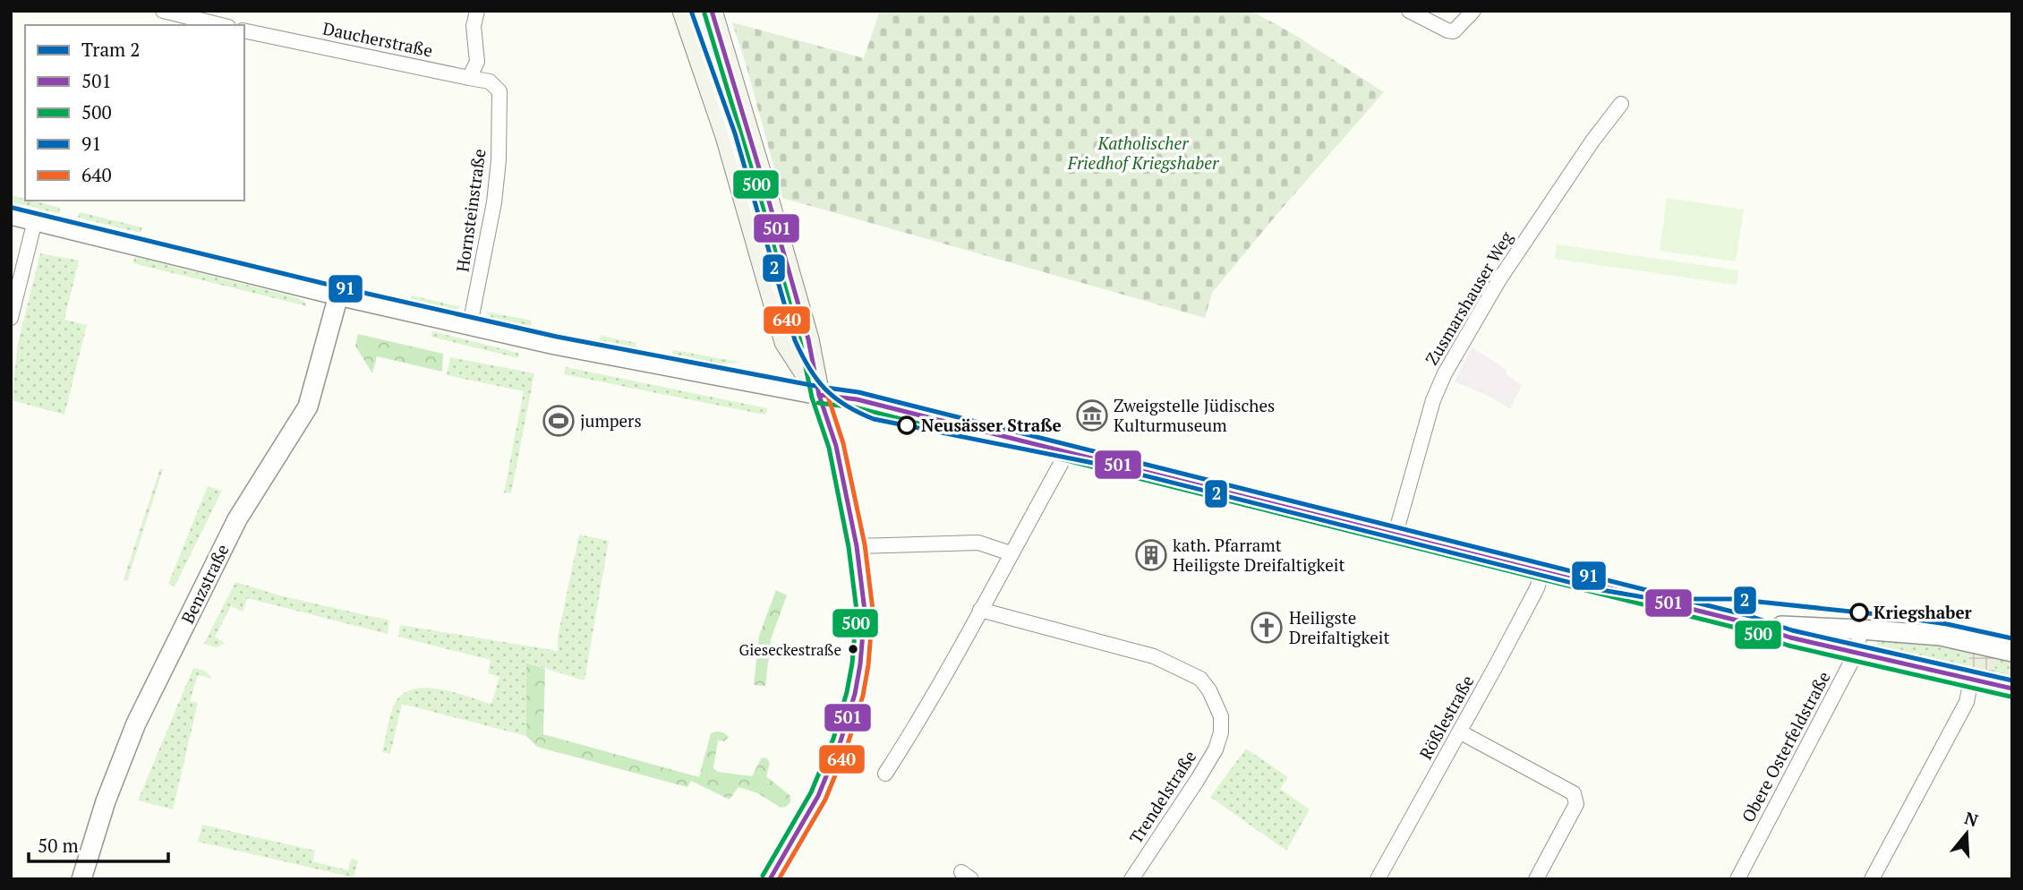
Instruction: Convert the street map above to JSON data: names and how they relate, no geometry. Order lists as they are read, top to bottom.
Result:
{
  "streets": {
    "street": [
      "Daucherstraße",
      "Hornsteinstraße",
      "Zusmarshauser Weg",
      "Benzstraße",
      "Rößlestraße",
      "Obere Osterfeldstraße",
      "Trendelstraße"
    ]
  },
  "crossings": [
    ["Daucherstraße", "Hornsteinstraße"]
  ],
  "parks": ["Katholischer Friedhof Kriegshaber"],
  "places": {
    "museum": ["Zweigstelle Jüdisches Kulturmuseum"],
    "sports": ["jumpers"],
    "other": ["Neusässer Straße", "Kriegshaber", "Gieseckestraße"],
    "building": ["kath. Pfarramt Heiligste Dreifaltigkeit"],
    "church": ["Heiligste Dreifaltigkeit"]
  },
  "lines": [
    "tram line 2",
    "transit line 501",
    "transit line 640",
    "transit line 500",
    "transit line 91"
  ],
  "legend": [
    "Tram 2",
    "501",
    "500",
    "91",
    "640"
  ],
  "scale_bar": "50 m",
  "north": "top"
}
